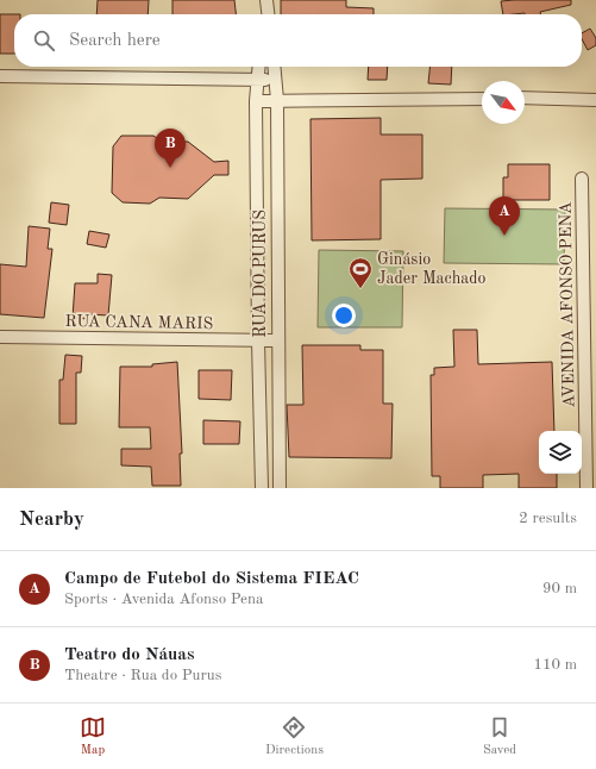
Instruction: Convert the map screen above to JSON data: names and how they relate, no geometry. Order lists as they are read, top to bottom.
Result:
{
  "streets": {
    "street": ["RUA DO PURUS", "AVENIDA AFONSO PENA", "RUA CANA MARIS"]
  },
  "crossings": [
    ["RUA DO PURUS", "RUA CANA MARIS"]
  ],
  "places": {
    "sports": ["Ginásio Jader Machado"]
  },
  "north": "bottom right",
  "page": {
    "search": "Search here",
    "pins": ["B", "A"],
    "heading": ["Nearby", "2 results"],
    "list": [
      {
        "mark": "A",
        "name": "Campo de Futebol do Sistema FIEAC",
        "note": "Sports · Avenida Afonso Pena",
        "value": "90 m"
      },
      {
        "mark": "B",
        "name": "Teatro do Náuas",
        "note": "Theatre · Rua do Purus",
        "value": "110 m"
      }
    ],
    "nav": ["Map", "Directions", "Saved"]
  }
}
